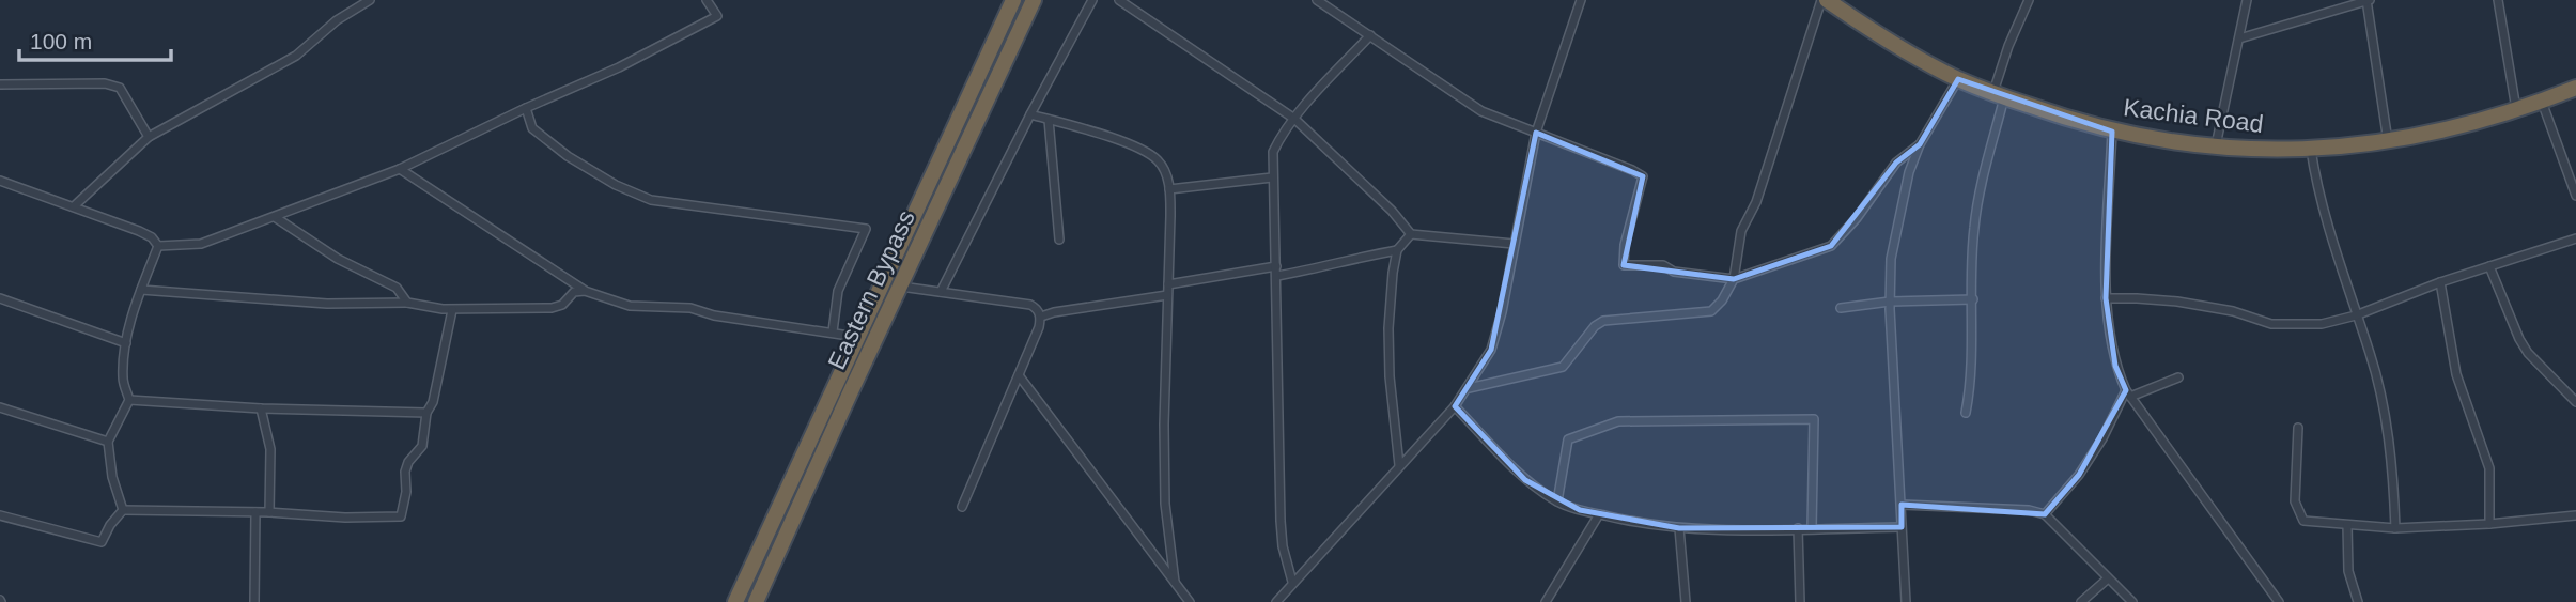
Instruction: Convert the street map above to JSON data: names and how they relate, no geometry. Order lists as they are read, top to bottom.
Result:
{
  "streets": {
    "highway": ["Kachia Road", "Eastern Bypass"]
  },
  "scale_bar": "100 m"
}
